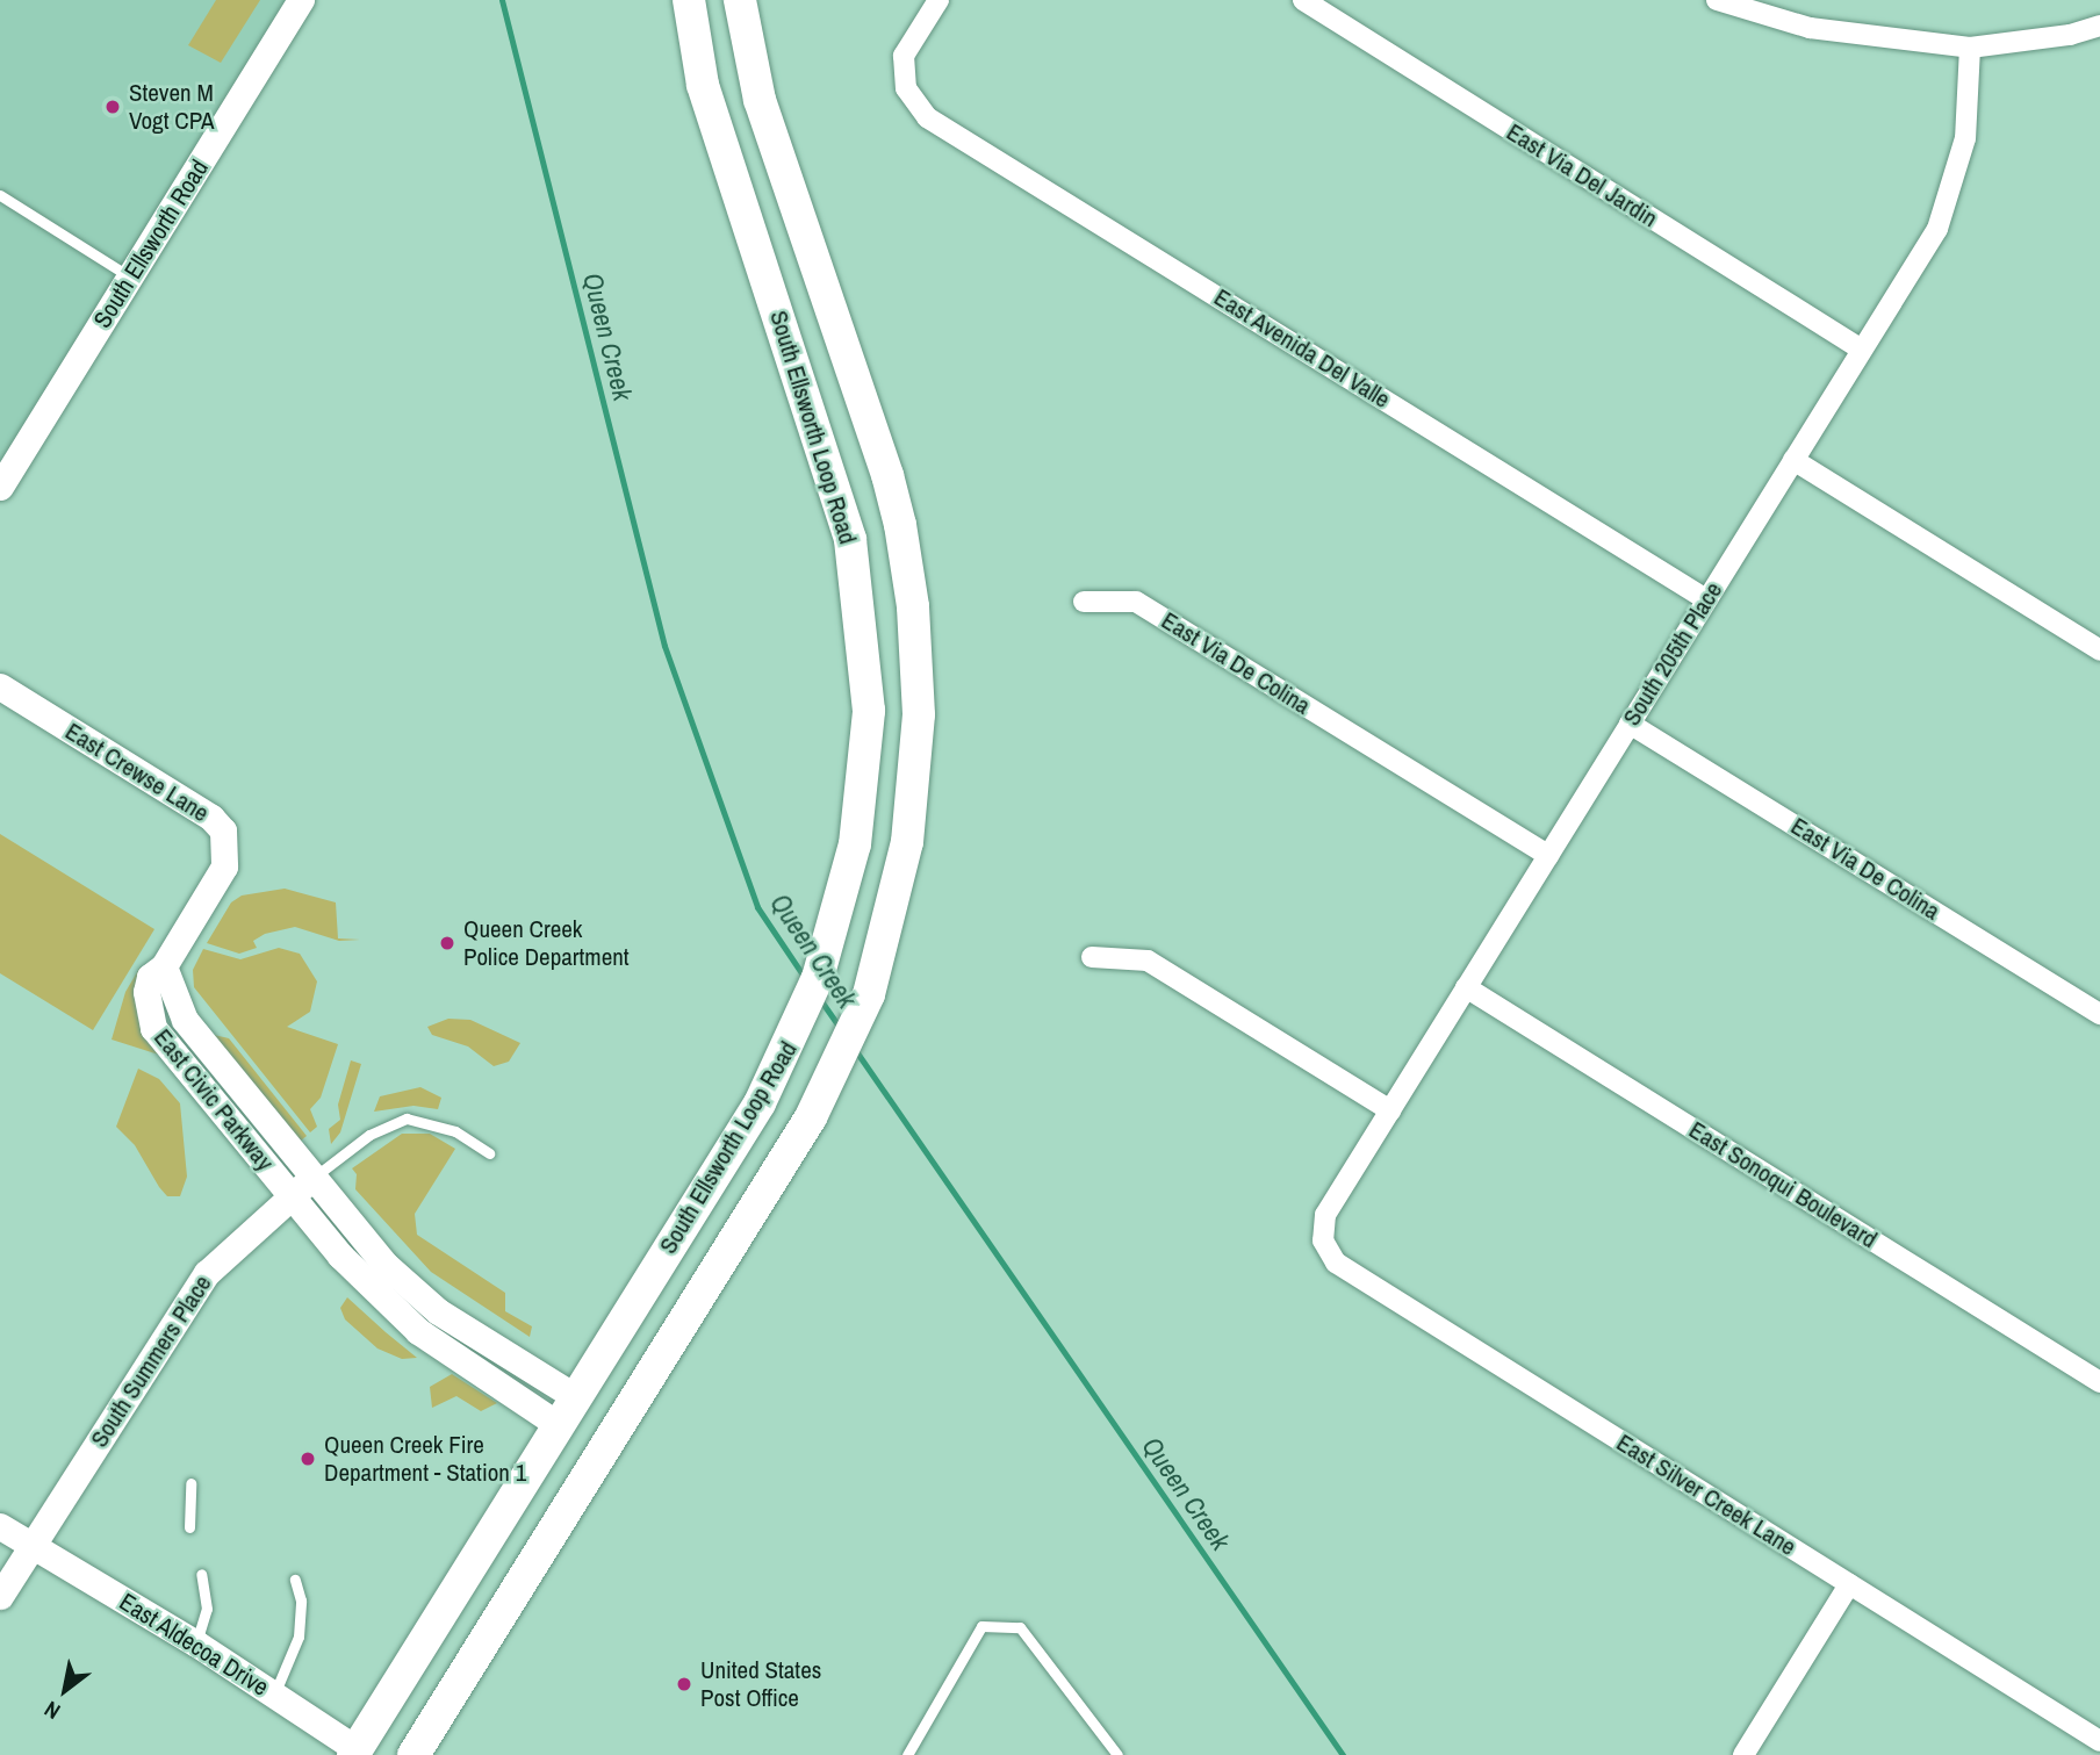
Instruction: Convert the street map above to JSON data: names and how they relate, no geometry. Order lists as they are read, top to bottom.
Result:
{
  "streets": {
    "main road": ["South Ellsworth Loop Road"],
    "street": [
      "East Via Del Jardin",
      "South Ellsworth Road",
      "East Avenida Del Valle",
      "South 205th Place",
      "East Via De Colina",
      "East Crewse Lane",
      "East Civic Parkway",
      "East Sonoqui Boulevard",
      "South Summers Place",
      "East Silver Creek Lane",
      "East Aldecoa Drive"
    ]
  },
  "crossings": [
    ["East Via Del Jardin", "South 205th Place"],
    ["East Avenida Del Valle", "South 205th Place"],
    ["South Ellsworth Loop Road", "East Civic Parkway"],
    ["South Ellsworth Loop Road", "East Aldecoa Drive"],
    ["South 205th Place", "East Via De Colina"],
    ["South 205th Place", "East Sonoqui Boulevard"],
    ["South 205th Place", "East Silver Creek Lane"],
    ["East Crewse Lane", "East Civic Parkway"],
    ["East Civic Parkway", "South Summers Place"],
    ["South Summers Place", "East Aldecoa Drive"]
  ],
  "water": ["Queen Creek"],
  "places": [
    "Steven M Vogt CPA",
    "Queen Creek Police Department",
    "Queen Creek Fire Department - Station 1",
    "United States Post Office"
  ],
  "north": "bottom left"
}
